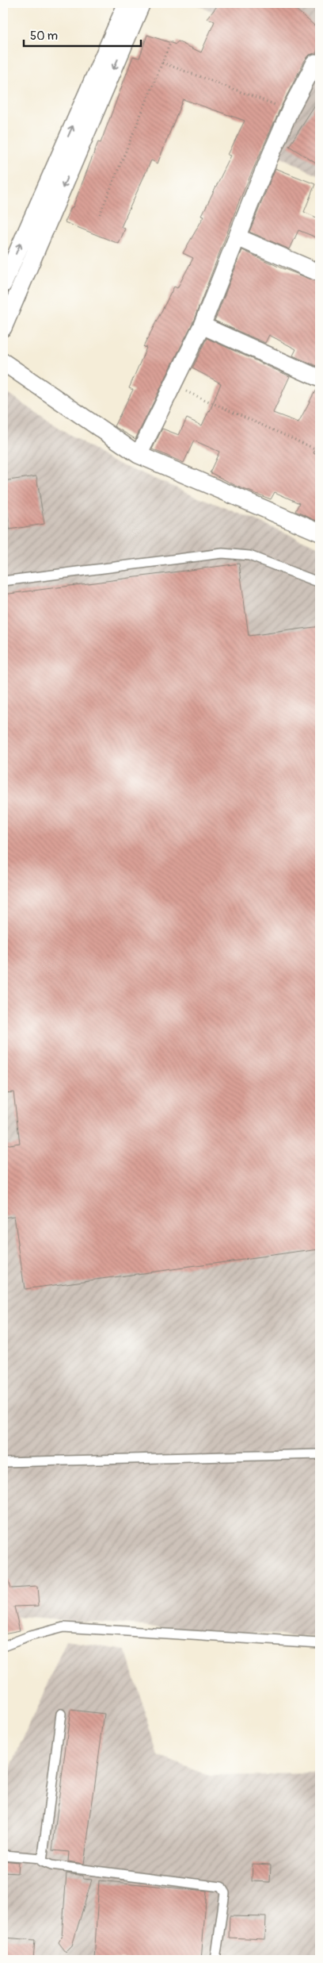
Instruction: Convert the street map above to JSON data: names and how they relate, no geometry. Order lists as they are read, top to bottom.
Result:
{
  "scale_bar": "50 m"
}
